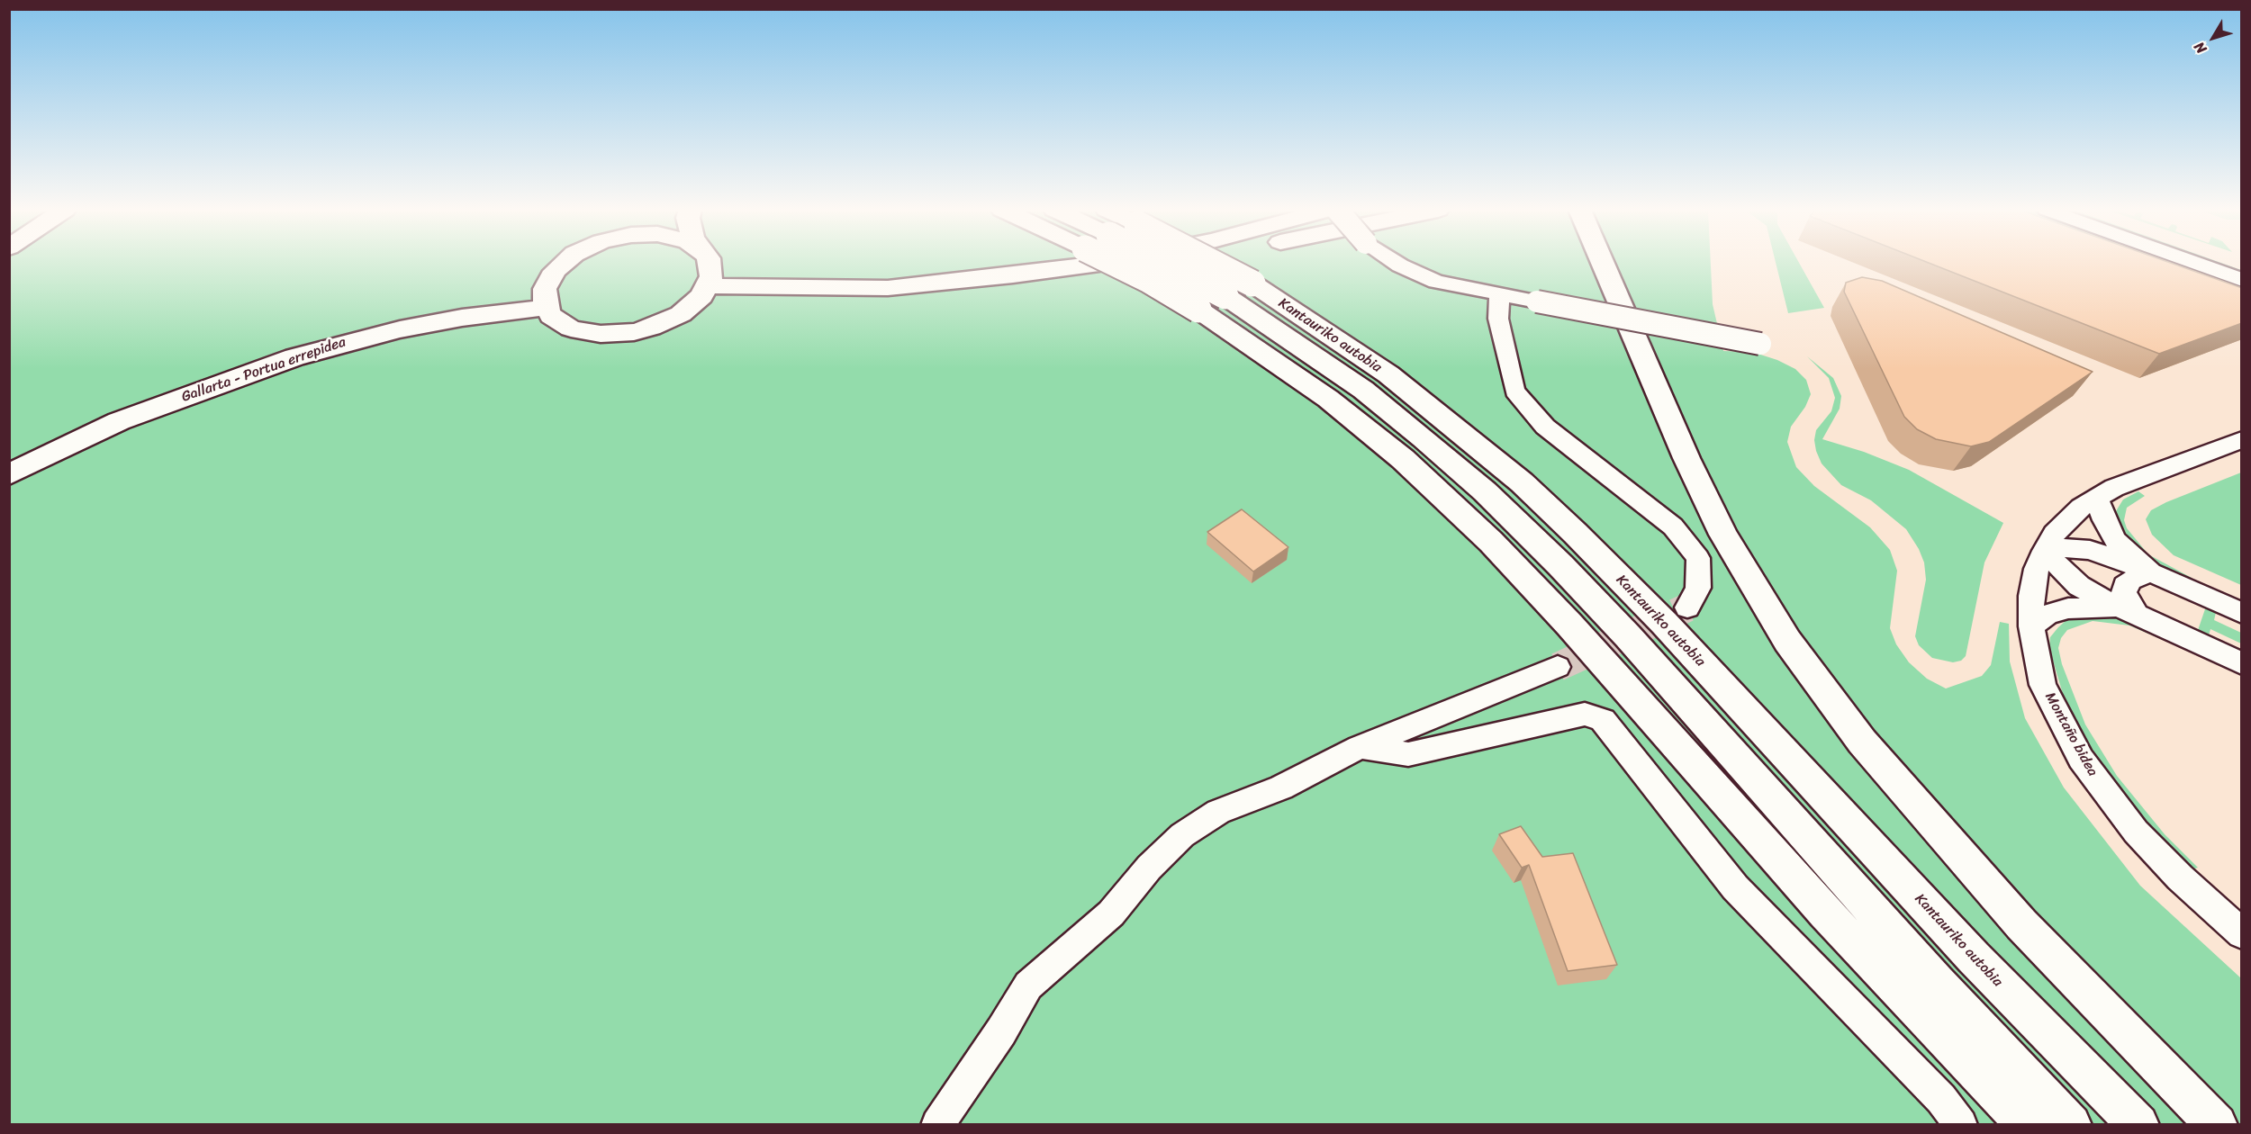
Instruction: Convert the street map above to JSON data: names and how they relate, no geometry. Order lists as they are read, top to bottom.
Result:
{
  "streets": {
    "main road": ["Kantauriko autobia", "Gallarta - Portua errepidea"],
    "street": ["Montaño bidea"]
  },
  "north": "bottom left"
}
